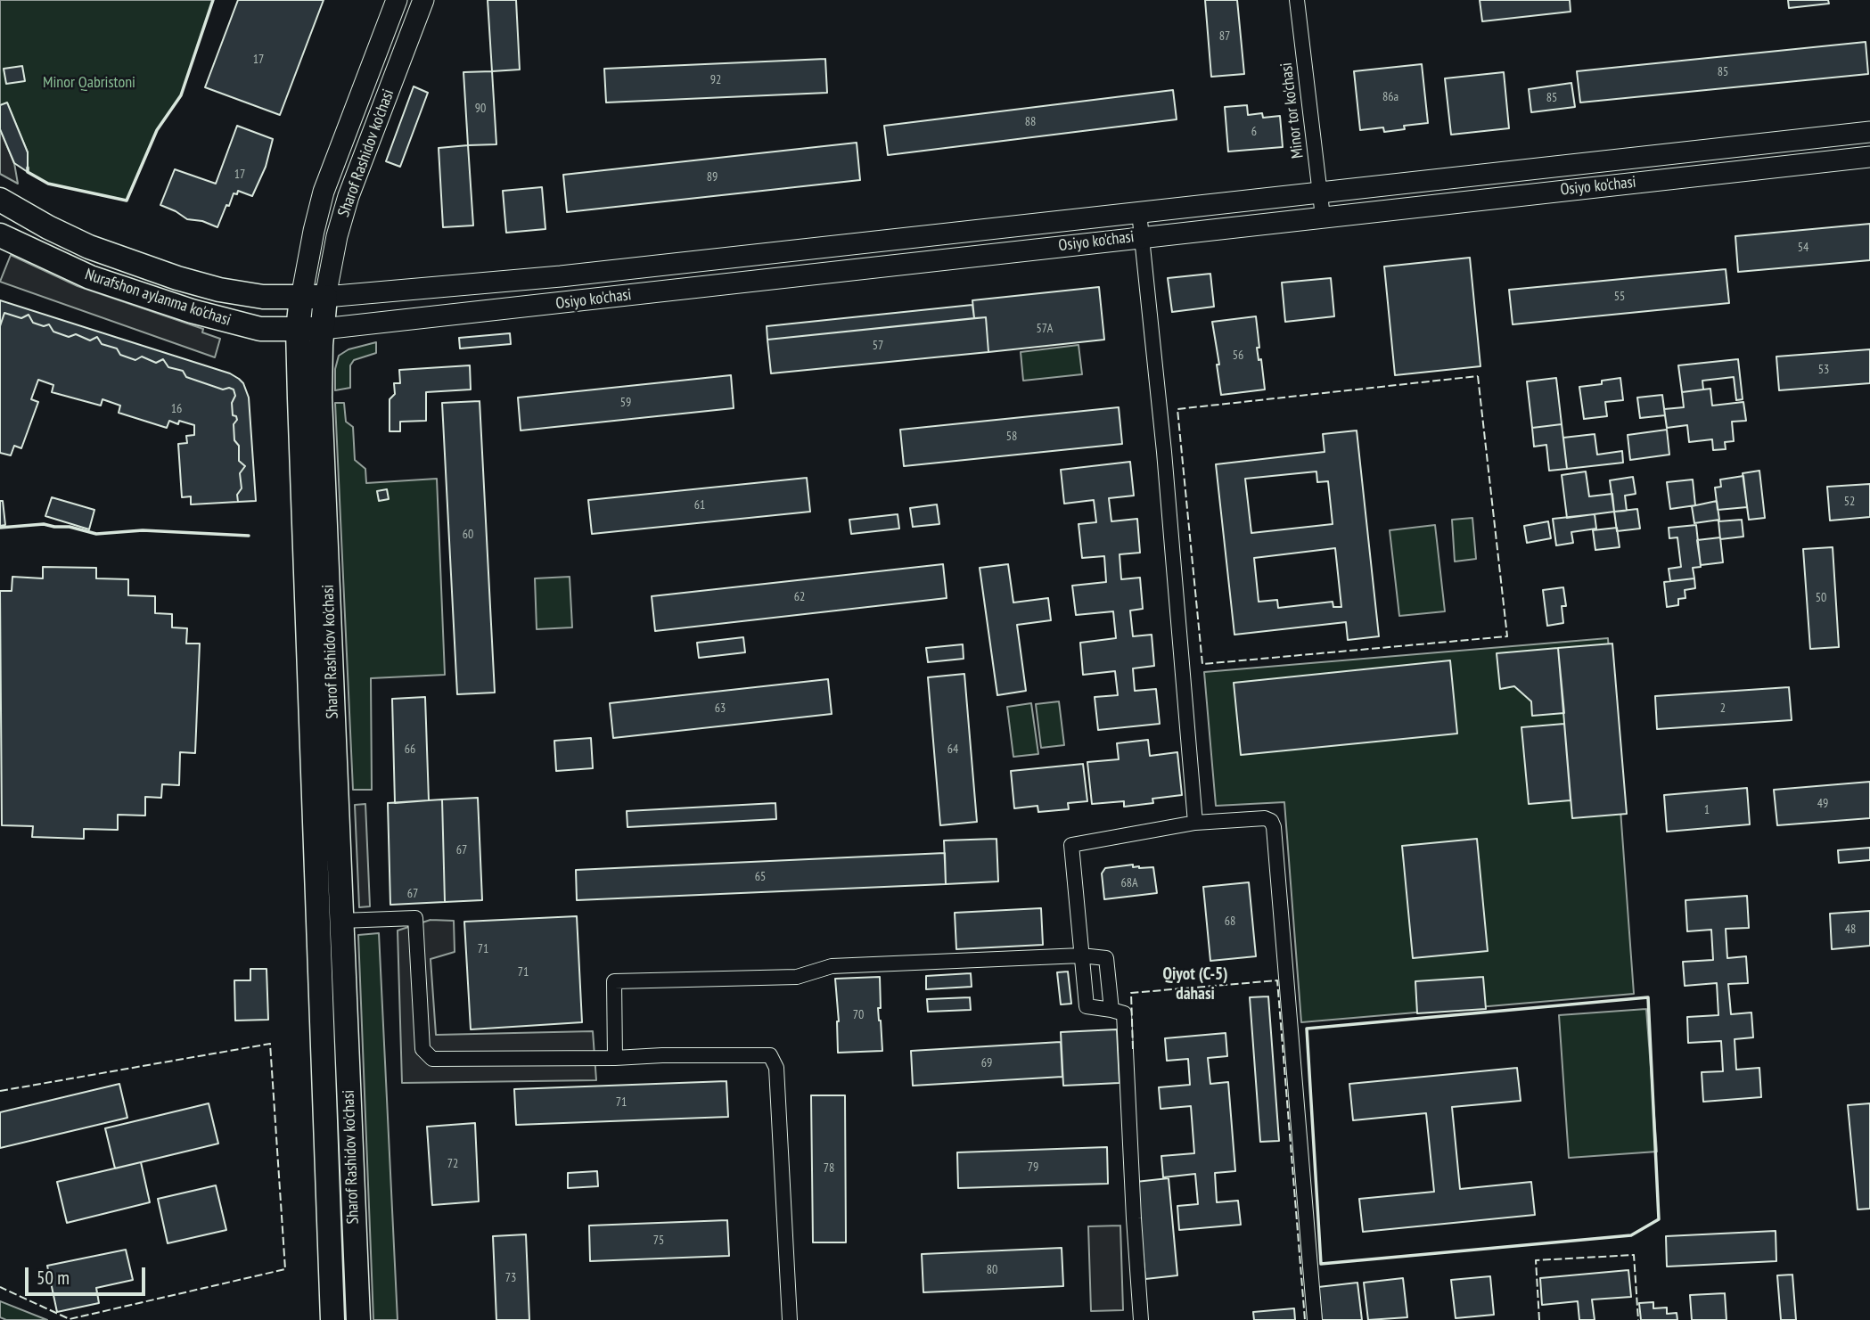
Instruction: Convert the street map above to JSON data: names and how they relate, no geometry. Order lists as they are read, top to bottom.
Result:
{
  "streets": {
    "main road": ["Sharof Rashidov ko'chasi", "Osiyo ko'chasi", "Nurafshon aylanma ko'chasi"],
    "street": ["Minor tor ko'chasi"]
  },
  "crossings": [
    ["Minor tor ko'chasi", "Osiyo ko'chasi"],
    ["Sharof Rashidov ko'chasi", "Osiyo ko'chasi"],
    ["Sharof Rashidov ko'chasi", "Nurafshon aylanma ko'chasi"],
    ["Osiyo ko'chasi", "Nurafshon aylanma ko'chasi"]
  ],
  "districts": ["Qiyot (C-5) dahasi"],
  "parks": ["Minor Qabristoni"],
  "house_numbers": [
    "87",
    "17",
    "85",
    "92",
    "86a",
    "85",
    "90",
    "88",
    "6",
    "17",
    "89",
    "54",
    "55",
    "57A",
    "57",
    "56",
    "53",
    "59",
    "16",
    "58",
    "52",
    "61",
    "60",
    "62",
    "50",
    "63",
    "2",
    "66",
    "64",
    "49",
    "1",
    "67",
    "65",
    "68А",
    "67",
    "68",
    "48",
    "71",
    "71",
    "70",
    "69",
    "71",
    "72",
    "79",
    "78",
    "75",
    "80",
    "73"
  ],
  "scale_bar": "50 m"
}
